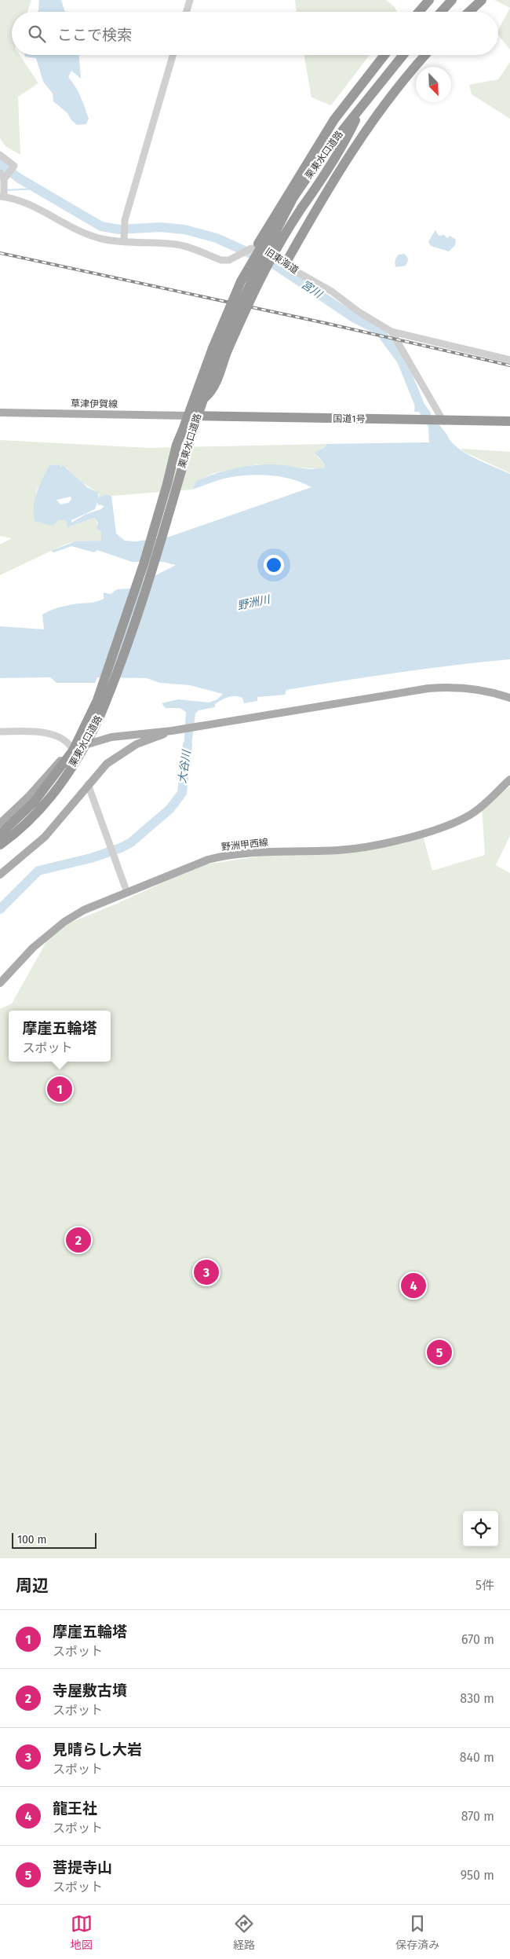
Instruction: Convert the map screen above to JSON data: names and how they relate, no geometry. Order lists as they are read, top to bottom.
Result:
{
  "streets": {
    "highway": ["栗東水口道路", "国道1号"],
    "main road": ["草津伊賀線", "野洲甲西線"],
    "street": ["旧東海道"]
  },
  "crossings": [
    ["栗東水口道路", "草津伊賀線"],
    ["栗東水口道路", "国道1号"],
    ["草津伊賀線", "国道1号"]
  ],
  "water": ["宮川", "野洲川", "大谷川"],
  "scale_bar": "100 m",
  "north": "bottom right",
  "page": {
    "search": "ここで検索",
    "popup": ["摩崖五輪塔", "スポット"],
    "pins": [
      "1",
      "2",
      "3",
      "4",
      "5"
    ],
    "scale": "100 m",
    "heading": ["周辺", "5件"],
    "list": [
      {
        "mark": "1",
        "name": "摩崖五輪塔",
        "note": "スポット",
        "value": "670 m"
      },
      {
        "mark": "2",
        "name": "寺屋敷古墳",
        "note": "スポット",
        "value": "830 m"
      },
      {
        "mark": "3",
        "name": "見晴らし大岩",
        "note": "スポット",
        "value": "840 m"
      },
      {
        "mark": "4",
        "name": "龍王社",
        "note": "スポット",
        "value": "870 m"
      },
      {
        "mark": "5",
        "name": "菩提寺山",
        "note": "スポット",
        "value": "950 m"
      }
    ],
    "nav": ["地図", "経路", "保存済み"]
  }
}
